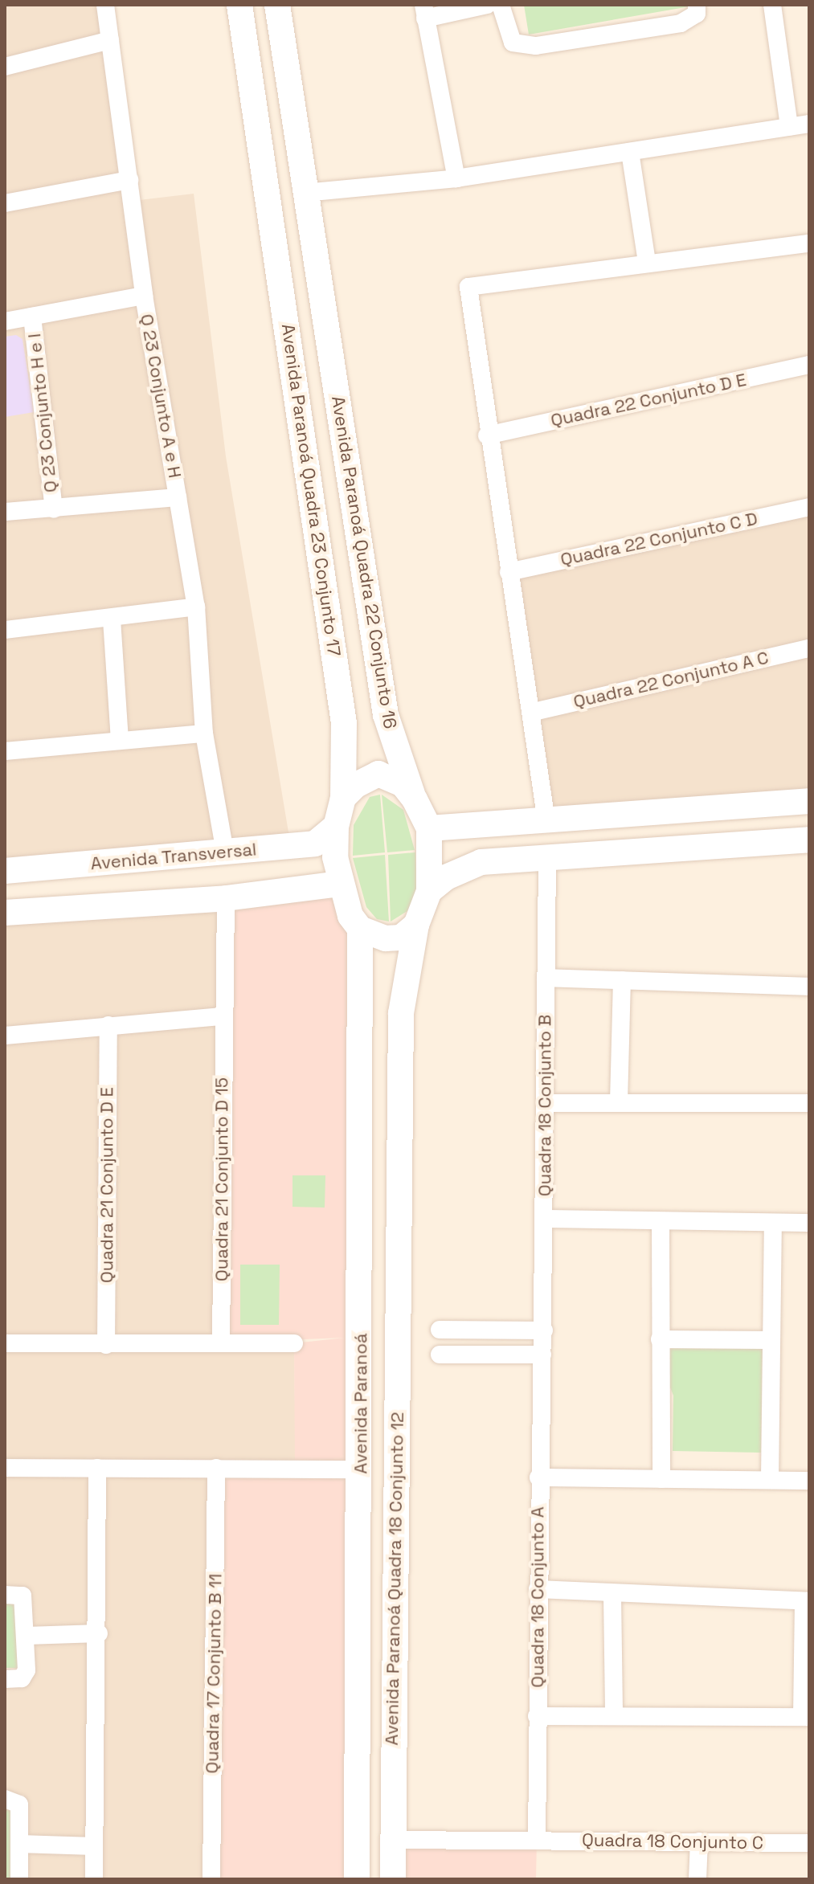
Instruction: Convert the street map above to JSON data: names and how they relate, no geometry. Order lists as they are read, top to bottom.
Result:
{
  "streets": {
    "street": [
      "Q 23 Conjunto A e H",
      "Quadra 22 Conjunto D E",
      "Q 23 Conjunto H e I",
      "Avenida Paranoá Quadra 23 Conjunto 17",
      "Quadra 22 Conjunto C D",
      "Avenida Paranoá Quadra 22 Conjunto 16",
      "Quadra 22 Conjunto A C",
      "Avenida Transversal",
      "Quadra 18 Conjunto B",
      "Quadra 21 Conjunto D 15",
      "Quadra 21 Conjunto D E",
      "Avenida Paranoá",
      "Avenida Paranoá Quadra 18 Conjunto 12",
      "Quadra 18 Conjunto A",
      "Quadra 17 Conjunto B 11",
      "Quadra 18 Conjunto C"
    ]
  },
  "crossings": [
    ["Q 23 Conjunto A e H", "Avenida Transversal"],
    ["Avenida Paranoá Quadra 23 Conjunto 17", "Avenida Paranoá Quadra 22 Conjunto 16"],
    ["Avenida Paranoá Quadra 23 Conjunto 17", "Avenida Transversal"],
    ["Avenida Paranoá Quadra 23 Conjunto 17", "Avenida Paranoá"],
    ["Avenida Paranoá Quadra 23 Conjunto 17", "Avenida Paranoá Quadra 18 Conjunto 12"],
    ["Avenida Paranoá Quadra 22 Conjunto 16", "Avenida Transversal"],
    ["Avenida Paranoá Quadra 22 Conjunto 16", "Avenida Paranoá"],
    ["Avenida Paranoá Quadra 22 Conjunto 16", "Avenida Paranoá Quadra 18 Conjunto 12"],
    ["Avenida Transversal", "Avenida Paranoá"],
    ["Avenida Transversal", "Avenida Paranoá Quadra 18 Conjunto 12"],
    ["Quadra 18 Conjunto B", "Quadra 18 Conjunto A"],
    ["Avenida Paranoá", "Avenida Paranoá Quadra 18 Conjunto 12"],
    ["Avenida Paranoá Quadra 18 Conjunto 12", "Quadra 18 Conjunto C"],
    ["Quadra 18 Conjunto A", "Quadra 18 Conjunto C"]
  ]
}
